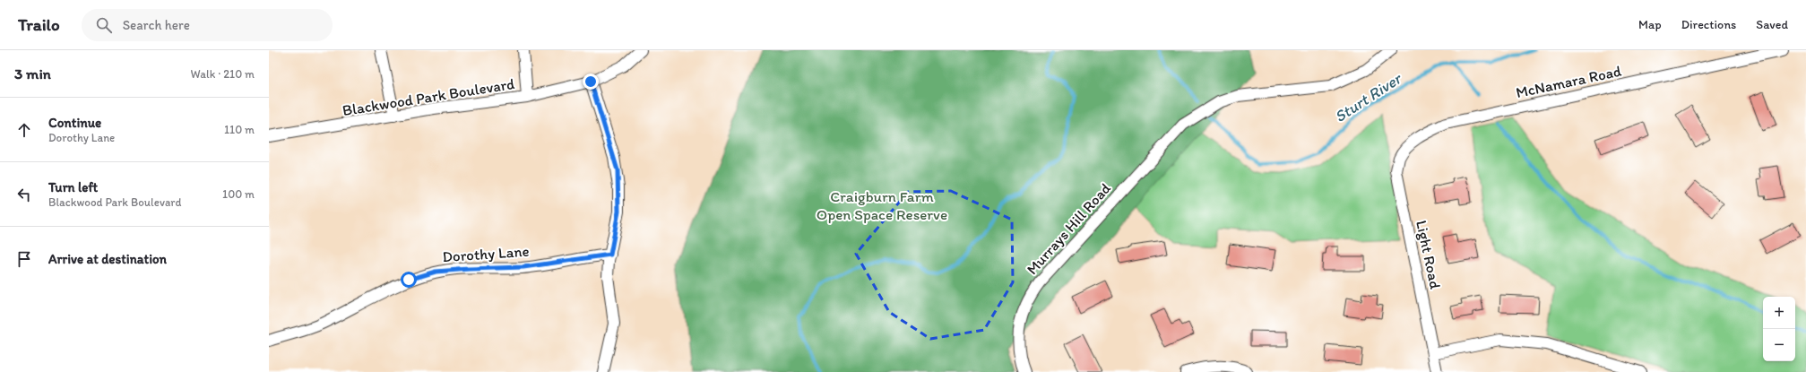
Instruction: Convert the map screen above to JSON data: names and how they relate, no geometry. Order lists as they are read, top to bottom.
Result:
{
  "streets": {
    "street": [
      "McNamara Road",
      "Blackwood Park Boulevard",
      "Murrays Hill Road",
      "Dorothy Lane",
      "Light Road"
    ]
  },
  "crossings": [
    ["McNamara Road", "Light Road"]
  ],
  "water": ["Sturt River"],
  "parks": ["Craigburn Farm Open Space Reserve"],
  "page": {
    "header": "Trailo",
    "search": "Search here",
    "nav": ["Map", "Directions", "Saved"],
    "heading": ["3 min", "Walk · 210 m"],
    "list": [
      ["Continue", "Dorothy Lane", "110 m"],
      ["Turn left", "Blackwood Park Boulevard", "100 m"],
      "Arrive at destination"
    ],
    "map_buttons": ["+", "−"]
  }
}
